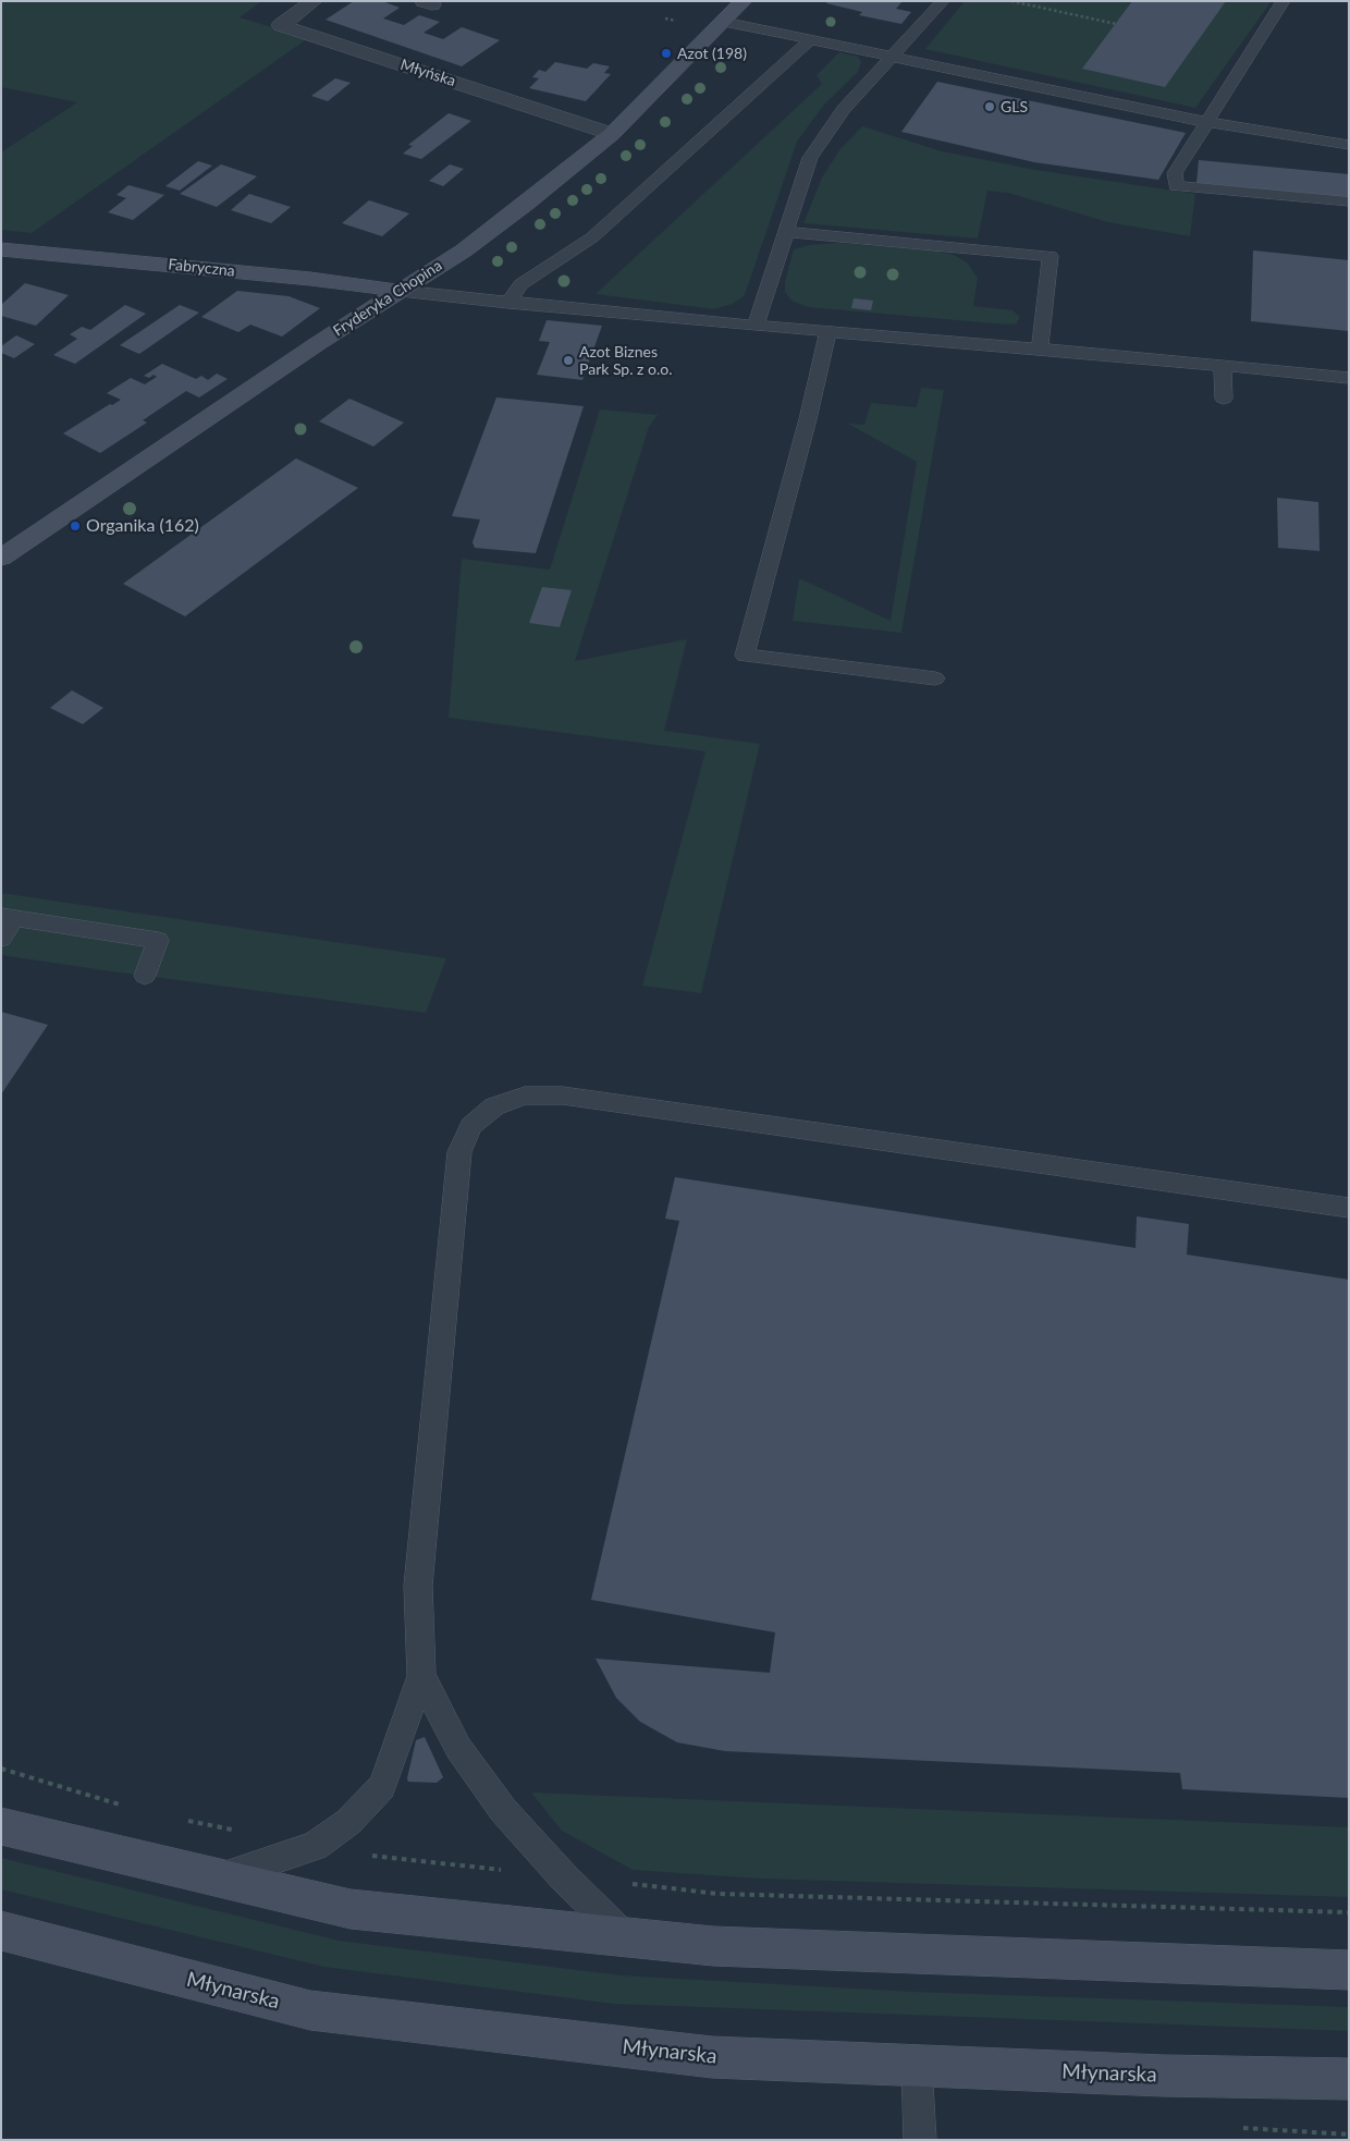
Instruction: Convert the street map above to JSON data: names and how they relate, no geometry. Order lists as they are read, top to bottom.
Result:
{
  "streets": {
    "main road": ["Fabryczna", "Fryderyka Chopina", "Młynarska"],
    "street": ["Młyńska"]
  },
  "crossings": [
    ["Młyńska", "Fryderyka Chopina"],
    ["Fabryczna", "Fryderyka Chopina"]
  ],
  "places": [
    "Azot (198)",
    "GLS",
    "Azot Biznes Park Sp. z o.o.",
    "Organika (162)"
  ]
}
